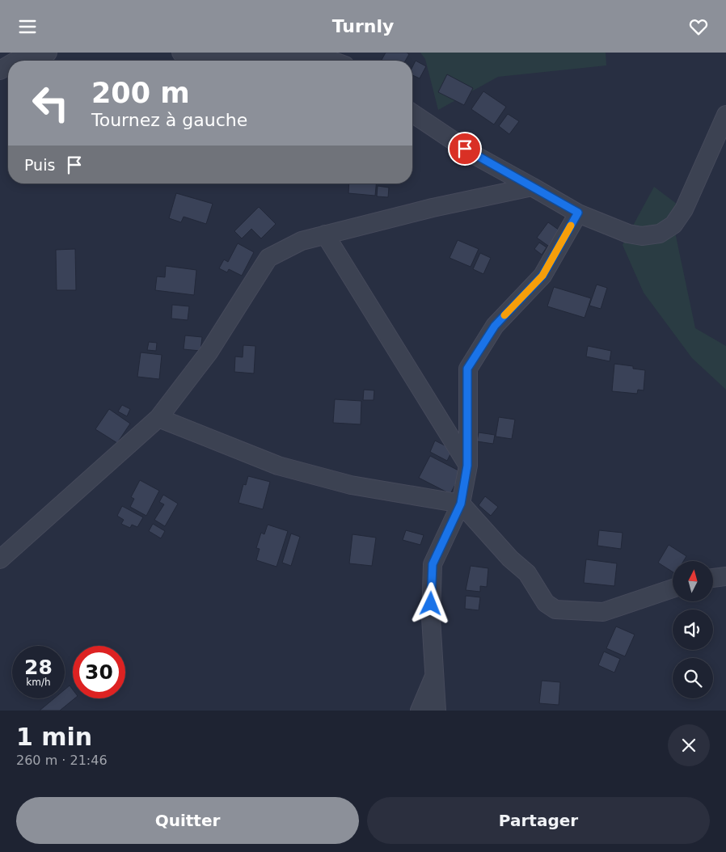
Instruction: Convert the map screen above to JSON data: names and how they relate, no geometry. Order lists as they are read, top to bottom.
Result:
{
  "north": "top",
  "page": {
    "header": "Turnly",
    "turn": ["200 m", "Tournez à gauche"],
    "then": "Puis",
    "speed": "28 km/h",
    "limit": "30",
    "heading": ["1 min", "260 m · 21:46"],
    "buttons": ["Quitter", "Partager"]
  }
}
